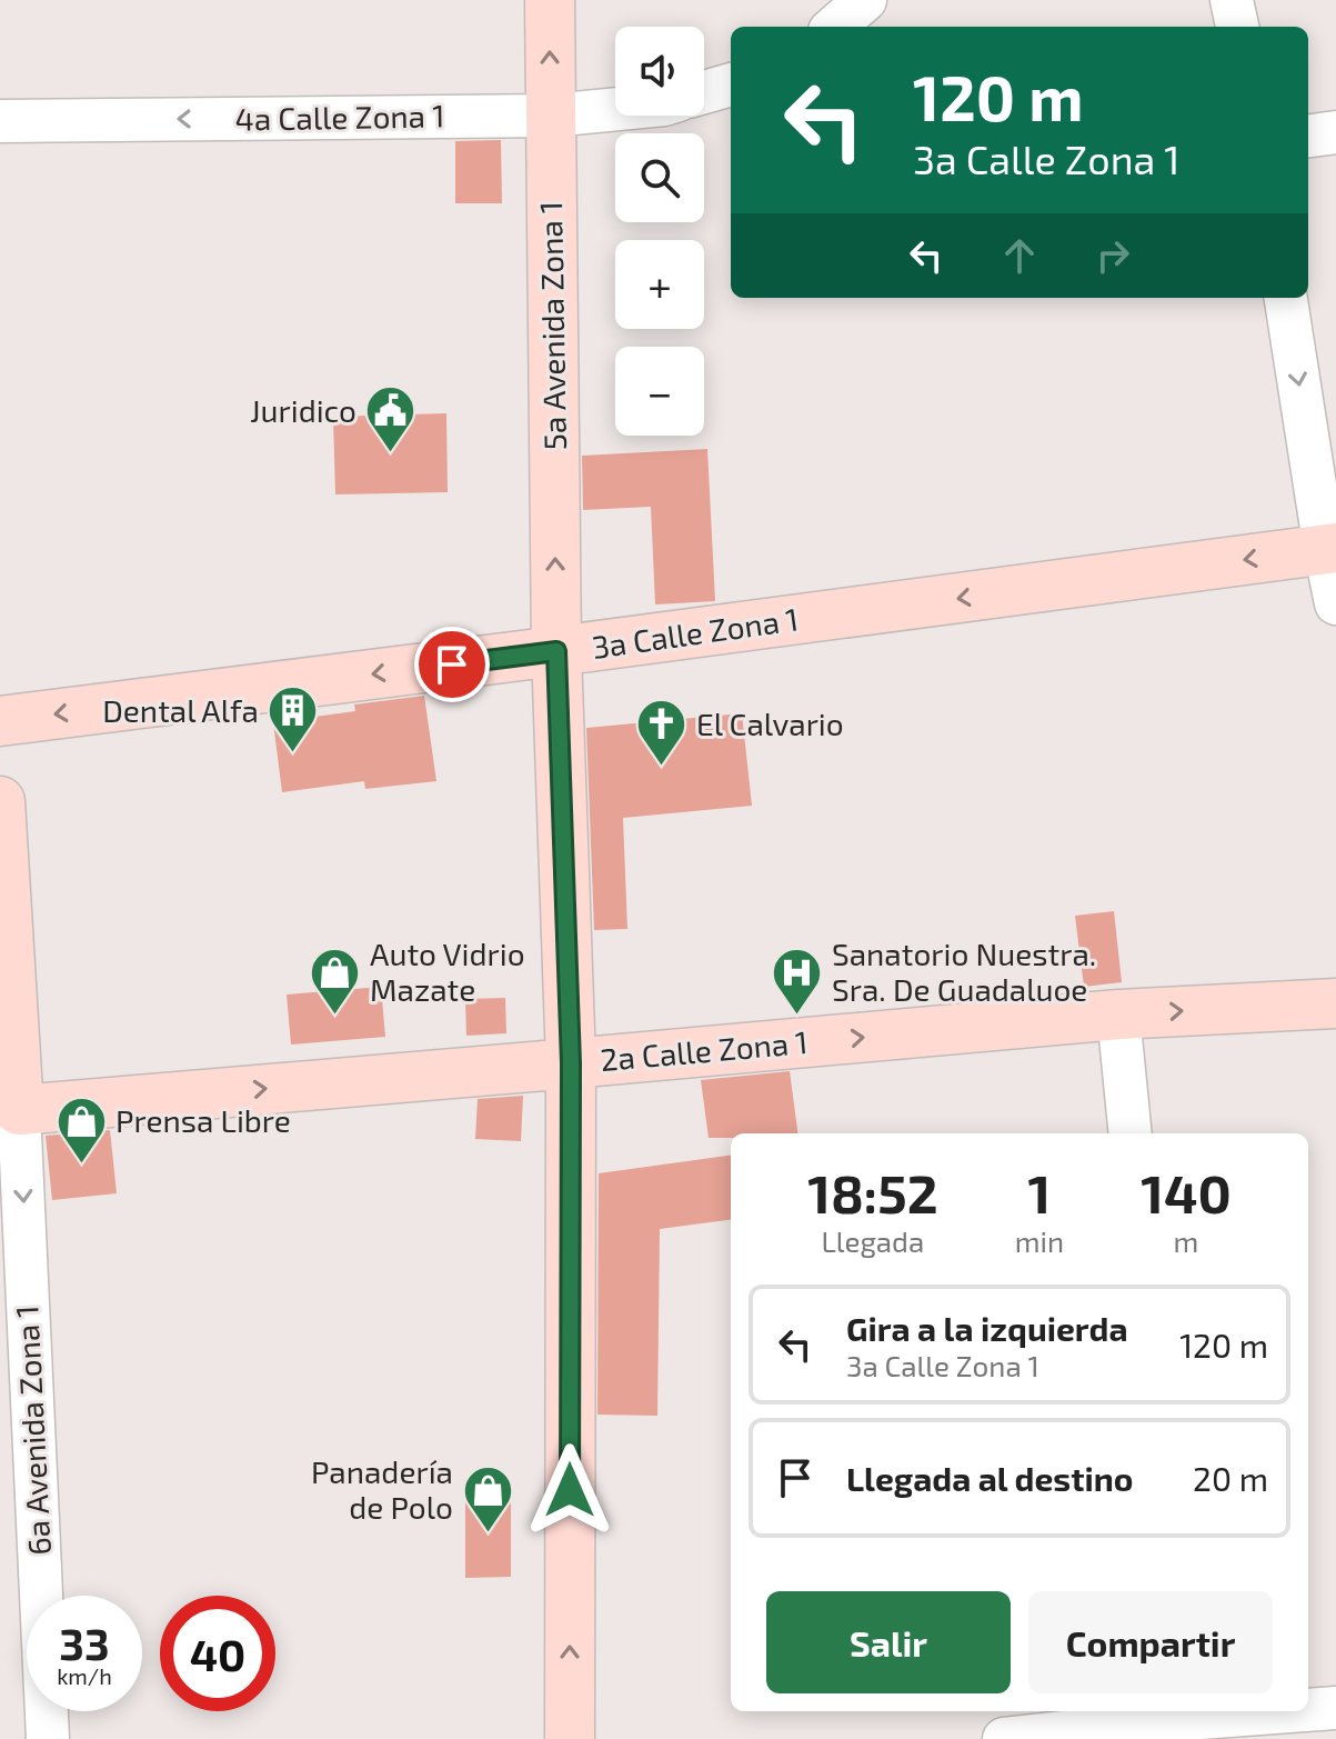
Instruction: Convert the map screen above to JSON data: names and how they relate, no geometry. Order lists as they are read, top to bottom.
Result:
{
  "streets": {
    "main road": [
      "5a Avenida Zona 1",
      "3a Calle Zona 1",
      "2a Calle Zona 1",
      "6a Avenida Zona 1"
    ],
    "street": ["4a Calle Zona 1"]
  },
  "crossings": [
    ["4a Calle Zona 1", "5a Avenida Zona 1"],
    ["5a Avenida Zona 1", "3a Calle Zona 1"],
    ["5a Avenida Zona 1", "2a Calle Zona 1"],
    ["2a Calle Zona 1", "6a Avenida Zona 1"]
  ],
  "one_way": [
    "4a Calle Zona 1",
    "5a Avenida Zona 1",
    "3a Calle Zona 1",
    "2a Calle Zona 1"
  ],
  "places": {
    "public building": ["Juridico"],
    "building": ["Dental Alfa"],
    "church": ["El Calvario"],
    "shop": ["Auto Vidrio Mazate", "Prensa Libre", "Panadería de Polo"],
    "hospital": ["Sanatorio Nuestra. Sra. De Guadaluoe"]
  },
  "page": {
    "map_buttons": ["+", "−"],
    "turn": ["120 m", "3a Calle Zona 1"],
    "eta": [
      "18:52",
      "Llegada",
      "1",
      "min",
      "140",
      "m"
    ],
    "list": [
      {
        "name": "Gira a la izquierda",
        "note": "3a Calle Zona 1",
        "value": "120 m"
      },
      {
        "name": "Llegada al destino",
        "value": "20 m"
      }
    ],
    "buttons": ["Salir", "Compartir"],
    "speed": "33 km/h",
    "limit": "40"
  }
}
